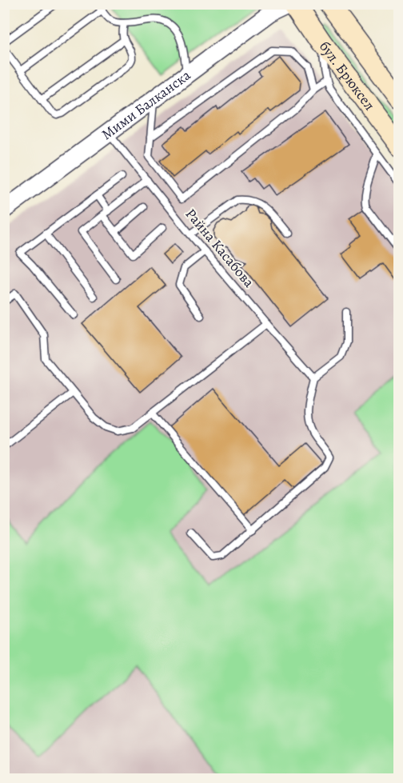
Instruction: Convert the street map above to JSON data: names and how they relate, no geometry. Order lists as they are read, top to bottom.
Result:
{
  "streets": {
    "main road": ["бул. Брюксел"],
    "street": ["Мими Балканска"],
    "lane": ["Райна Касабова"]
  },
  "crossings": [
    ["Мими Балканска", "Райна Касабова"]
  ]
}
